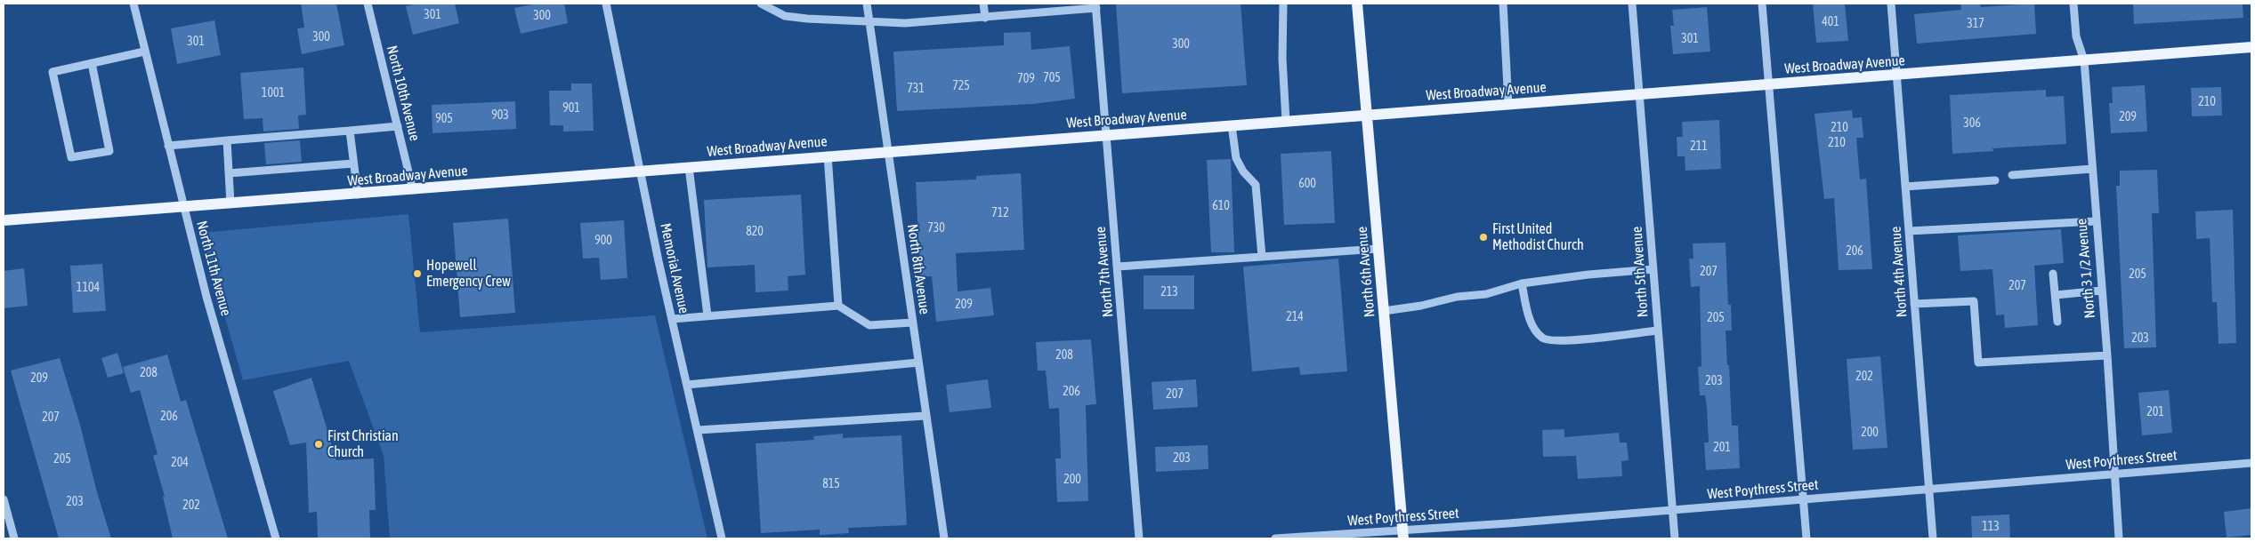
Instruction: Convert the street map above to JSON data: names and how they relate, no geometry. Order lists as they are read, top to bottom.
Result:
{
  "streets": {
    "main road": ["West Broadway Avenue", "North 6th Avenue"],
    "street": [
      "North 10th Avenue",
      "North 11th Avenue",
      "Memorial Avenue",
      "North 3 1/2 Avenue",
      "North 8th Avenue",
      "North 7th Avenue",
      "North 5th Avenue",
      "North 4th Avenue",
      "West Poythress Street"
    ]
  },
  "crossings": [
    ["West Broadway Avenue", "North 10th Avenue"],
    ["West Broadway Avenue", "North 11th Avenue"],
    ["West Broadway Avenue", "Memorial Avenue"],
    ["West Broadway Avenue", "North 3 1/2 Avenue"],
    ["West Broadway Avenue", "North 8th Avenue"],
    ["West Broadway Avenue", "North 7th Avenue"],
    ["West Broadway Avenue", "North 6th Avenue"],
    ["West Broadway Avenue", "North 5th Avenue"],
    ["West Broadway Avenue", "North 4th Avenue"],
    ["North 3 1/2 Avenue", "West Poythress Street"],
    ["North 6th Avenue", "West Poythress Street"],
    ["North 5th Avenue", "West Poythress Street"],
    ["North 4th Avenue", "West Poythress Street"]
  ],
  "places": ["First United Methodist Church", "Hopewell Emergency Crew", "First Christian Church"],
  "house_numbers": [
    "301",
    "300",
    "401",
    "317",
    "300",
    "301",
    "301",
    "300",
    "705",
    "709",
    "725",
    "731",
    "1001",
    "210",
    "901",
    "903",
    "209",
    "905",
    "306",
    "210",
    "210",
    "211",
    "600",
    "610",
    "712",
    "730",
    "820",
    "900",
    "206",
    "207",
    "205",
    "207",
    "1104",
    "213",
    "209",
    "214",
    "205",
    "203",
    "208",
    "208",
    "202",
    "209",
    "203",
    "206",
    "207",
    "201",
    "206",
    "207",
    "200",
    "201",
    "203",
    "205",
    "204",
    "200",
    "815",
    "203",
    "202",
    "113"
  ]
}
